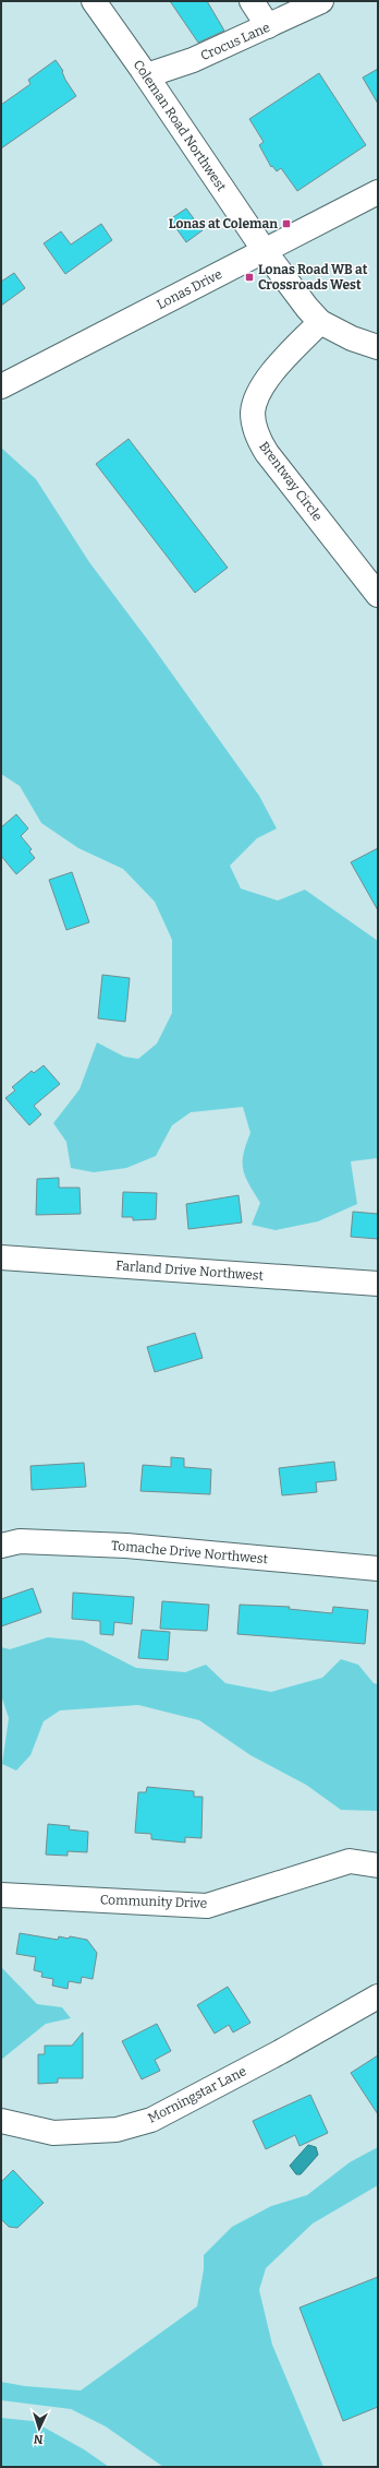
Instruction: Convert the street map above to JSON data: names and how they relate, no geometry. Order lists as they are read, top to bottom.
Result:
{
  "streets": {
    "street": [
      "Crocus Lane",
      "Coleman Road Northwest",
      "Lonas Drive",
      "Brentway Circle",
      "Farland Drive Northwest",
      "Tomache Drive Northwest",
      "Community Drive",
      "Morningstar Lane"
    ]
  },
  "crossings": [
    ["Crocus Lane", "Coleman Road Northwest"],
    ["Coleman Road Northwest", "Lonas Drive"]
  ],
  "places": {
    "transit": ["Lonas at Coleman", "Lonas Road WB at Crossroads West"]
  },
  "north": "bottom"
}
